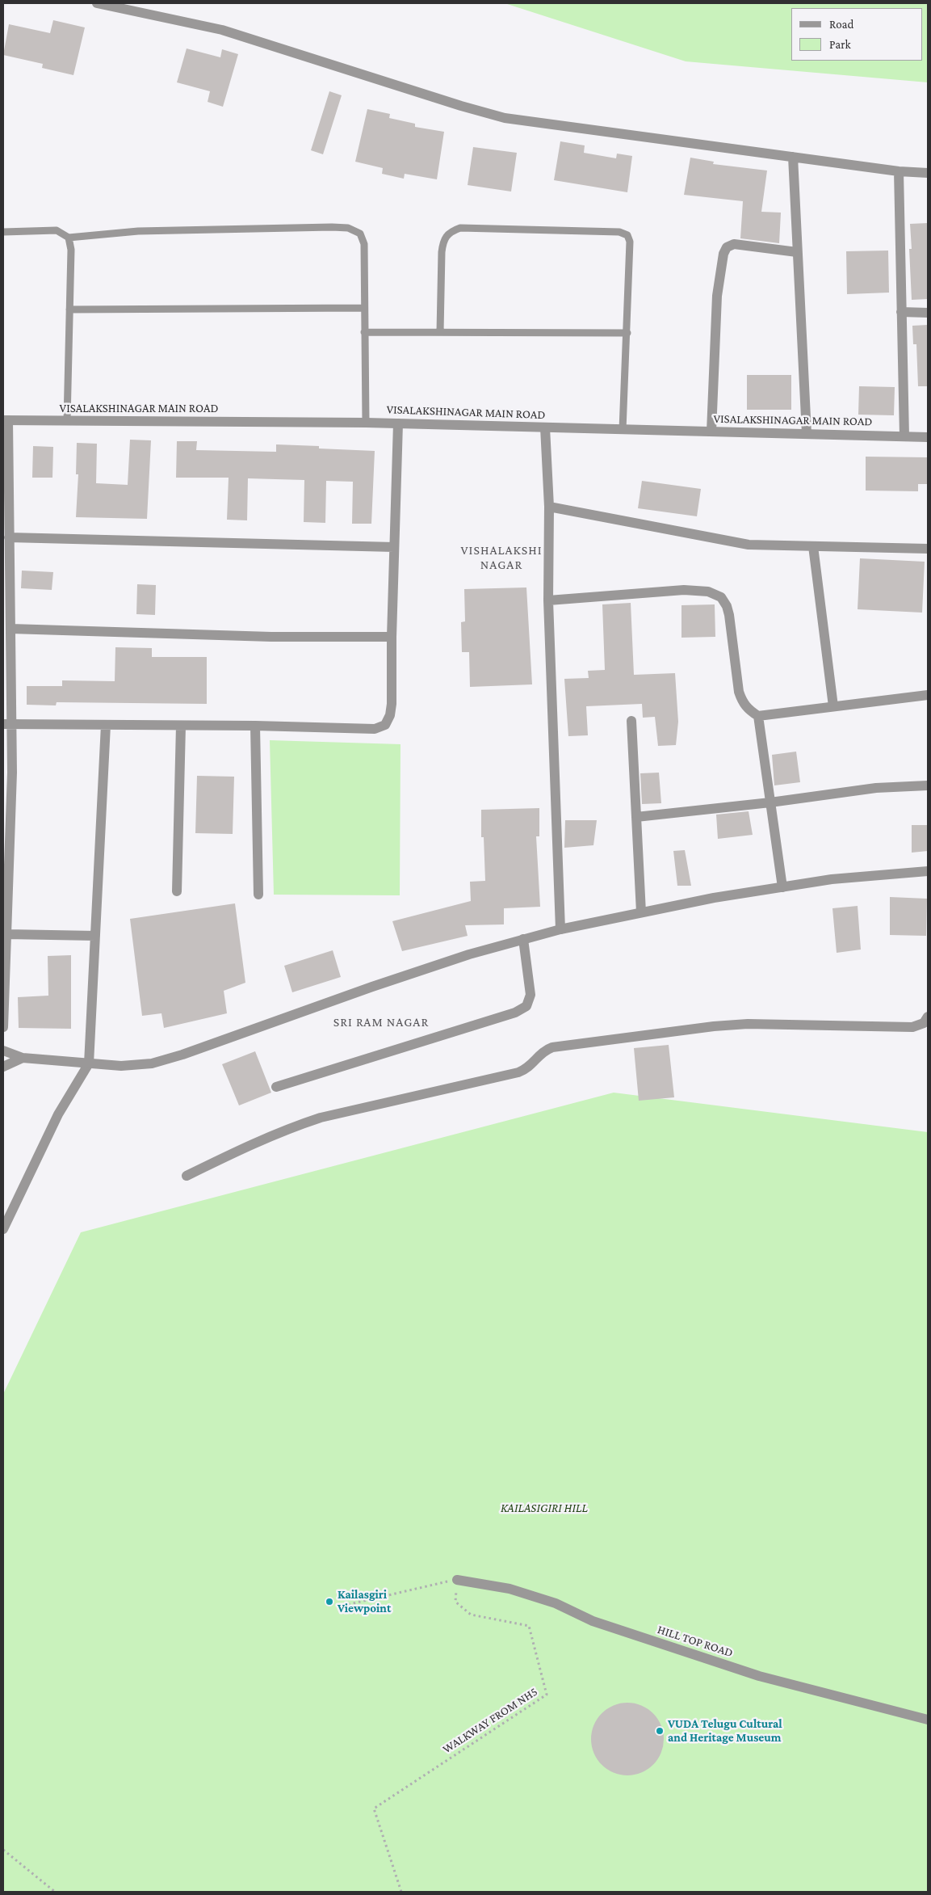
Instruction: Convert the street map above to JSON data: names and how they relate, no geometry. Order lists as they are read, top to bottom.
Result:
{
  "streets": {
    "street": ["VISALAKSHINAGAR MAIN ROAD", "HILL TOP ROAD"],
    "path": ["WALKWAY FROM NH5"]
  },
  "crossings": [
    ["HILL TOP ROAD", "WALKWAY FROM NH5"]
  ],
  "districts": ["VISHALAKSHI NAGAR", "SRI RAM NAGAR"],
  "parks": ["KAILASIGIRI HILL"],
  "places": ["Kailasgiri Viewpoint", "VUDA Telugu Cultural and Heritage Museum"],
  "legend": ["Road", "Park"]
}
